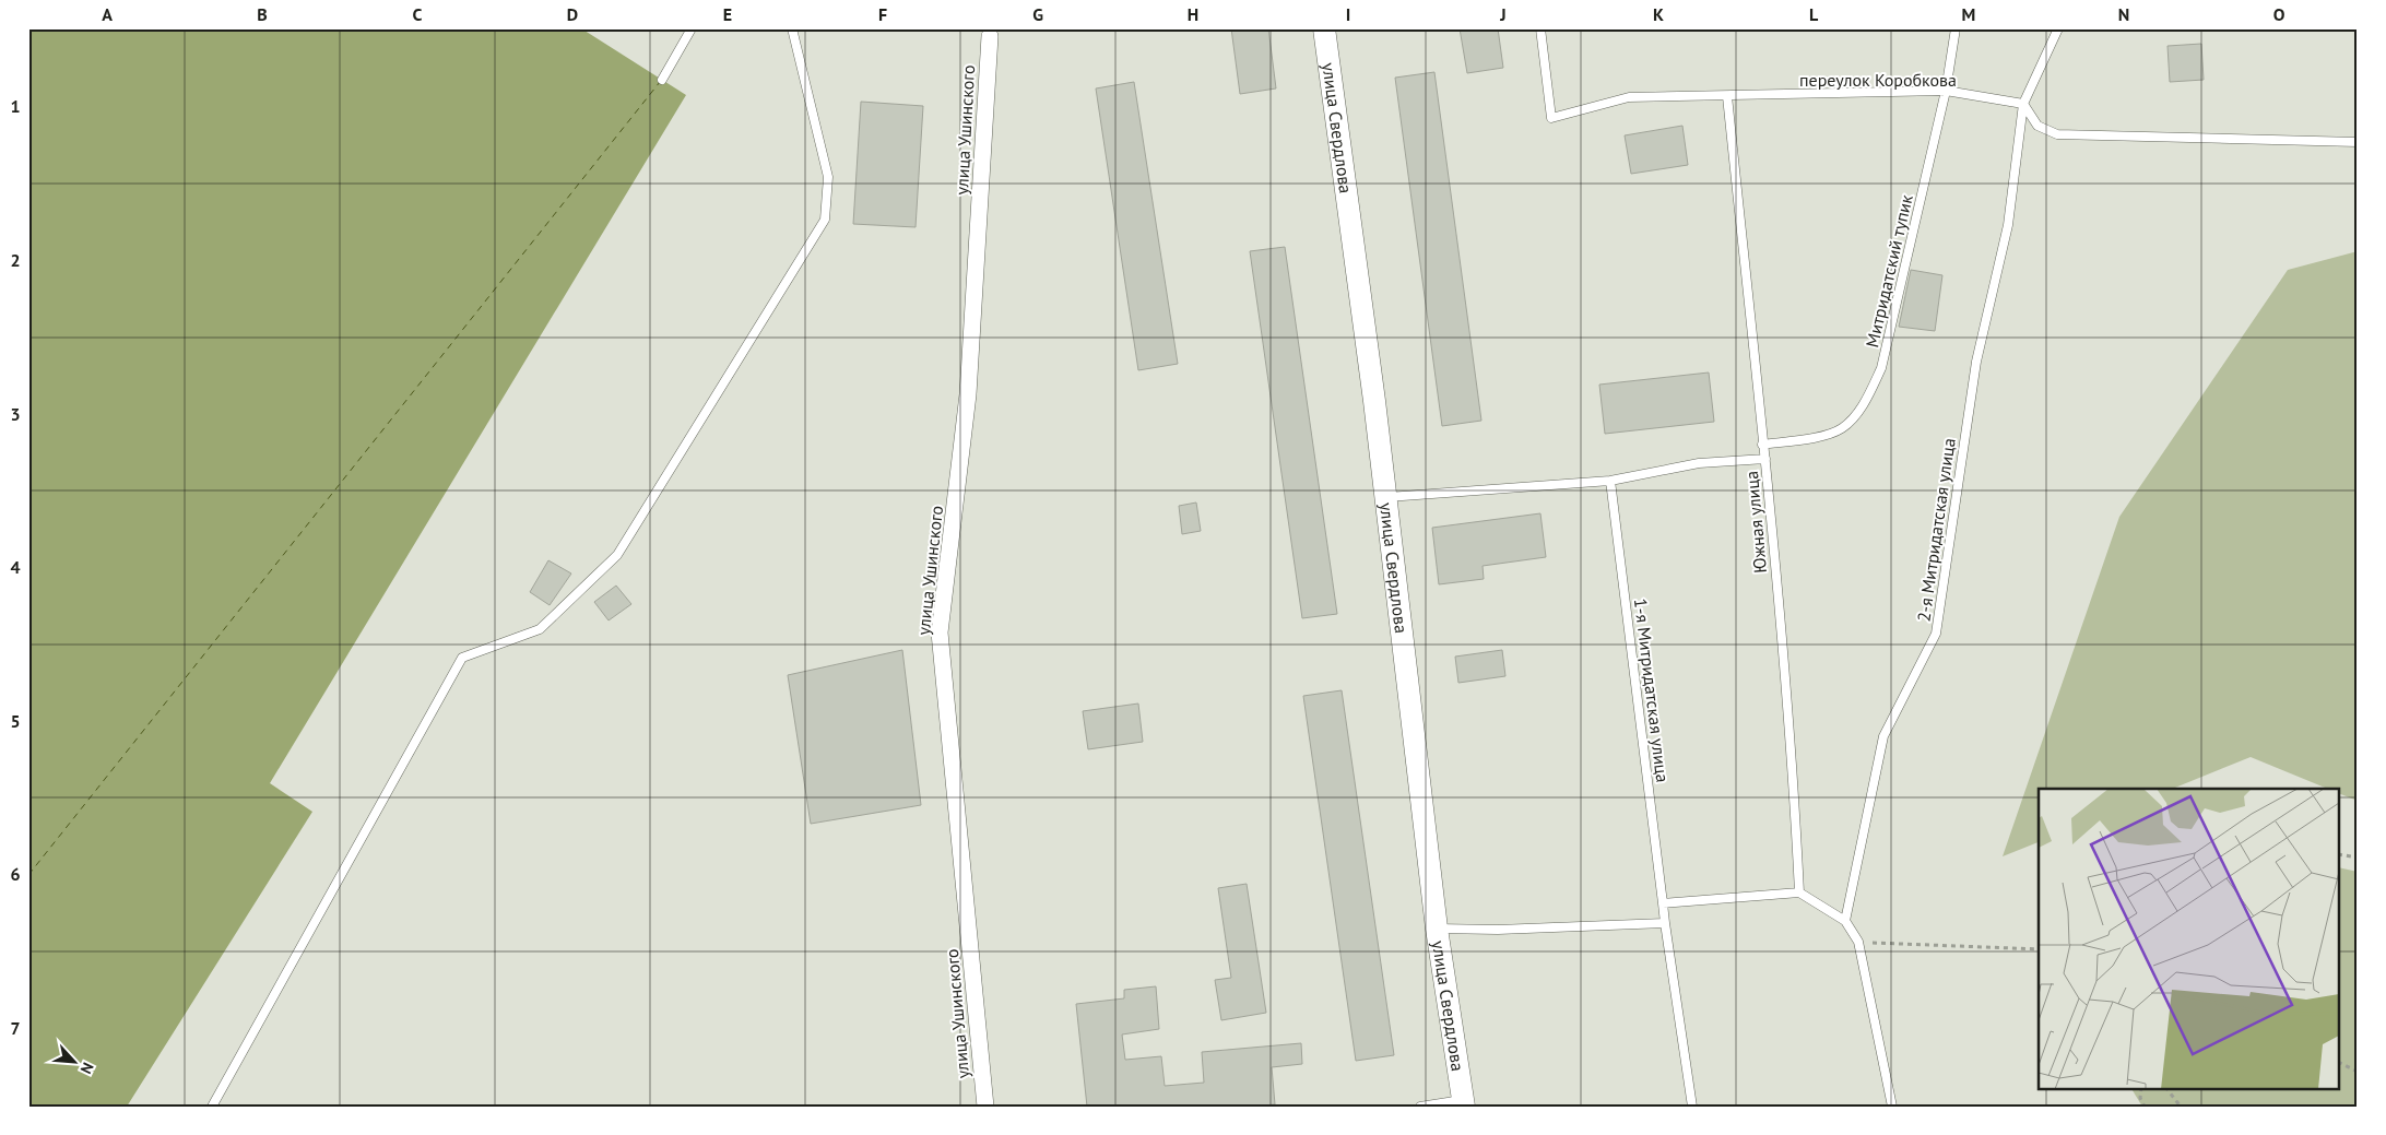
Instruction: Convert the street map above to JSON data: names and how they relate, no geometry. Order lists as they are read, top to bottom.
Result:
{
  "streets": {
    "main road": ["улица Свердлова"],
    "street": ["улица Ушинского"],
    "lane": [
      "переулок Коробкова",
      "Митридатский тупик",
      "Южная улица",
      "2-я Митридатская улица",
      "1-я Митридатская улица"
    ]
  },
  "crossings": [
    ["переулок Коробкова", "Митридатский тупик"],
    ["переулок Коробкова", "Южная улица"],
    ["переулок Коробкова", "2-я Митридатская улица"],
    ["Митридатский тупик", "Южная улица"]
  ],
  "north": "bottom right",
  "grid": {
    "columns": [
      "A",
      "B",
      "C",
      "D",
      "E",
      "F",
      "G",
      "H",
      "I",
      "J",
      "K",
      "L",
      "M",
      "N",
      "O"
    ],
    "rows": [
      "1",
      "2",
      "3",
      "4",
      "5",
      "6",
      "7"
    ]
  }
}
